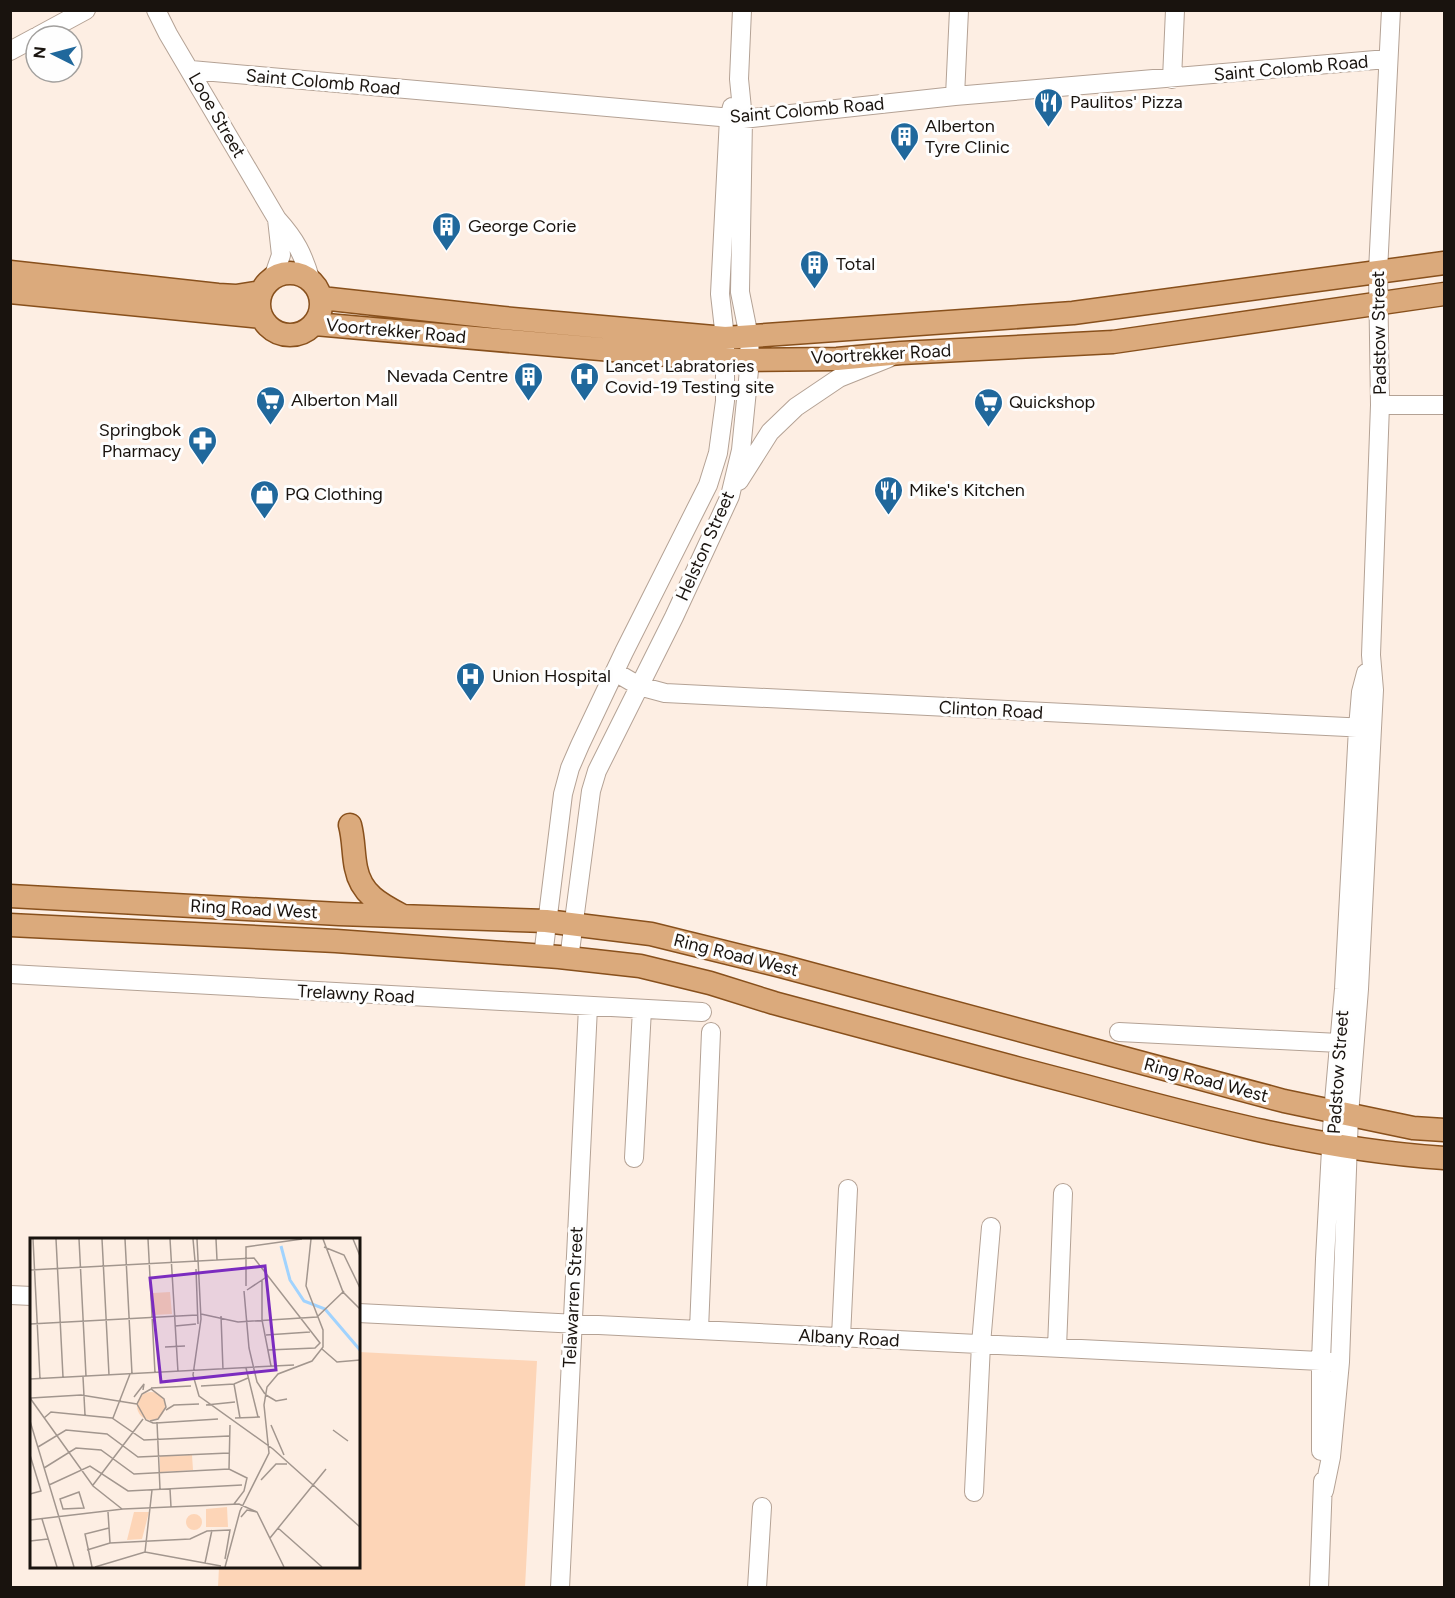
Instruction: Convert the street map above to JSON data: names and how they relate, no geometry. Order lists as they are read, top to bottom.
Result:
{
  "streets": {
    "main road": ["Voortrekker Road", "Ring Road West"],
    "street": [
      "Saint Colomb Road",
      "Looe Street",
      "Padstow Street",
      "Helston Street",
      "Clinton Road",
      "Trelawny Road",
      "Telawarren Street",
      "Albany Road"
    ]
  },
  "crossings": [
    ["Saint Colomb Road", "Looe Street"],
    ["Saint Colomb Road", "Padstow Street"],
    ["Saint Colomb Road", "Helston Street"],
    ["Looe Street", "Voortrekker Road"],
    ["Voortrekker Road", "Padstow Street"],
    ["Voortrekker Road", "Helston Street"],
    ["Padstow Street", "Clinton Road"],
    ["Padstow Street", "Ring Road West"],
    ["Padstow Street", "Albany Road"],
    ["Helston Street", "Clinton Road"],
    ["Helston Street", "Ring Road West"],
    ["Trelawny Road", "Telawarren Street"],
    ["Telawarren Street", "Albany Road"]
  ],
  "places": {
    "restaurant": ["Paulitos' Pizza", "Mike's Kitchen"],
    "building": [
      "Alberton Tyre Clinic",
      "George Corie",
      "Total",
      "Nevada Centre"
    ],
    "hospital": ["Lancet Labratories Covid-19 Testing site", "Union Hospital"],
    "supermarket": ["Alberton Mall", "Quickshop"],
    "pharmacy": ["Springbok Pharmacy"],
    "shop": ["PQ Clothing"]
  },
  "north": "left"
}
